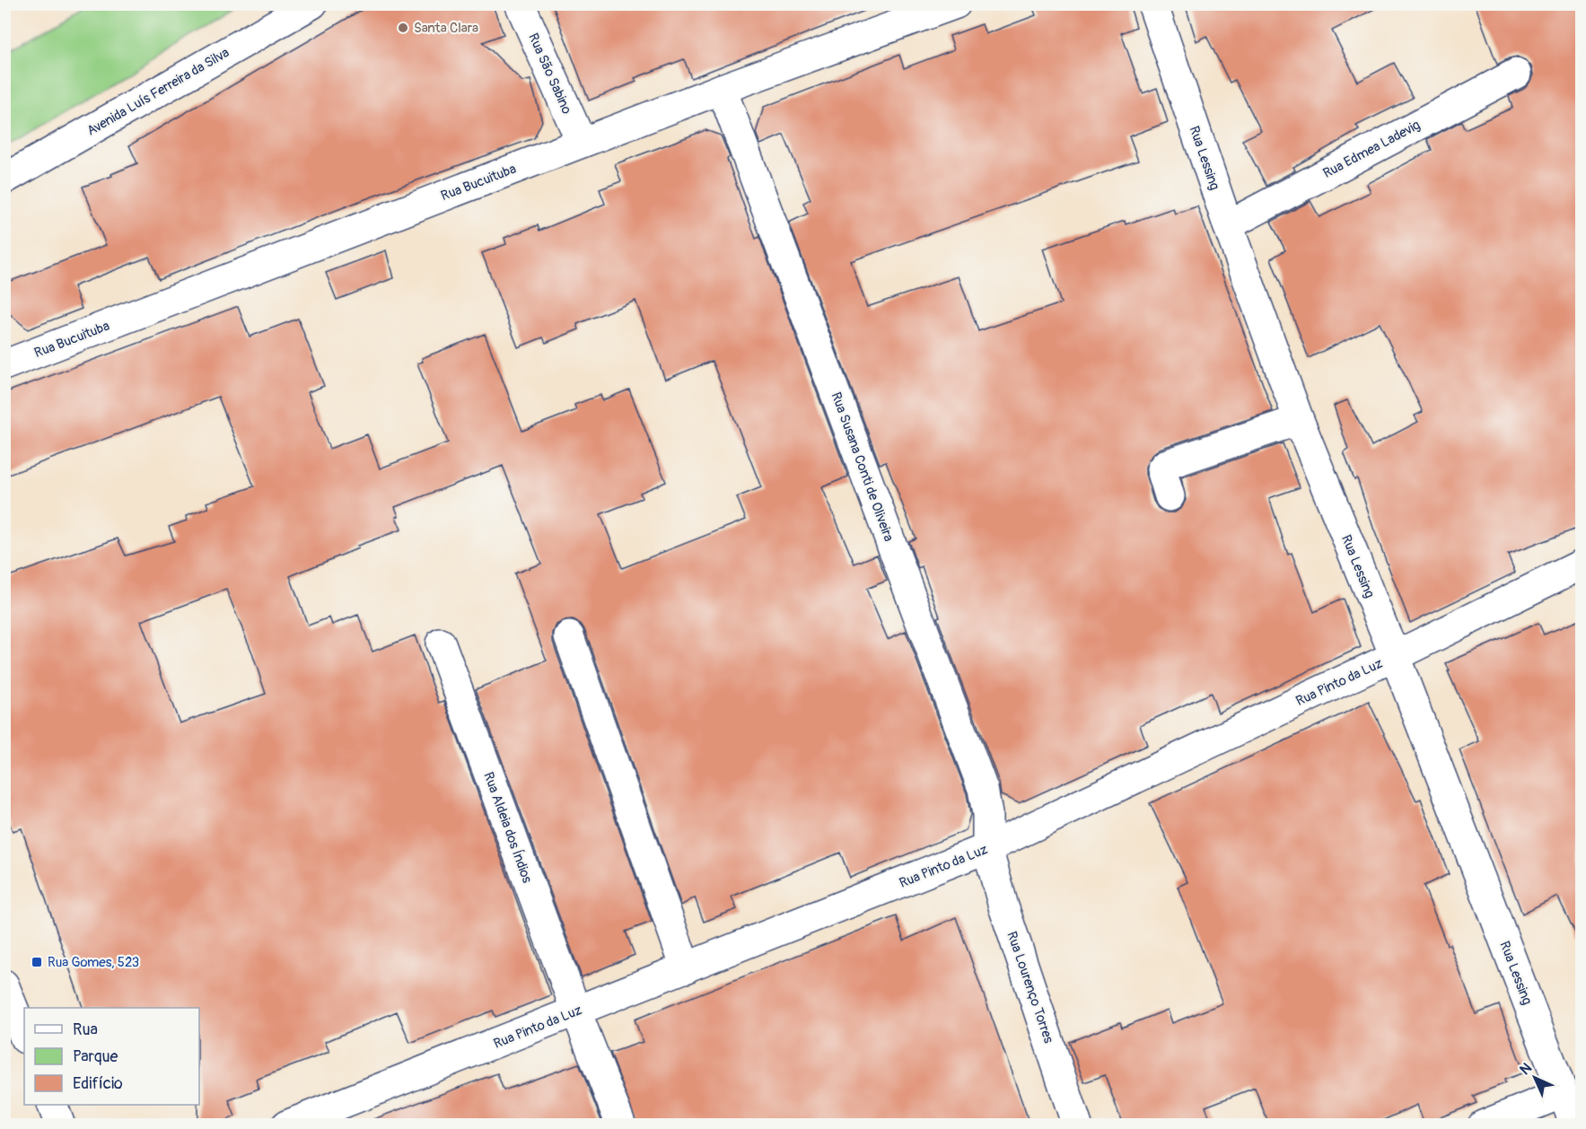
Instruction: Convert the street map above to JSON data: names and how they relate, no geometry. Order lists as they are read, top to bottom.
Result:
{
  "streets": {
    "street": [
      "Rua São Sabino",
      "Avenida Luís Ferreira da Silva",
      "Rua Edmea Ladevig",
      "Rua Lessing",
      "Rua Bucuituba",
      "Rua Susana Conti de Oliveira",
      "Rua Pinto da Luz",
      "Rua Aldeia dos Índios",
      "Rua Lourenço Torres"
    ]
  },
  "crossings": [
    ["Rua São Sabino", "Rua Bucuituba"],
    ["Rua Edmea Ladevig", "Rua Lessing"],
    ["Rua Lessing", "Rua Pinto da Luz"],
    ["Rua Bucuituba", "Rua Susana Conti de Oliveira"],
    ["Rua Susana Conti de Oliveira", "Rua Pinto da Luz"],
    ["Rua Susana Conti de Oliveira", "Rua Lourenço Torres"],
    ["Rua Pinto da Luz", "Rua Aldeia dos Índios"],
    ["Rua Pinto da Luz", "Rua Lourenço Torres"]
  ],
  "places": {
    "other": ["Santa Clara"],
    "transit": ["Rua Gomes, 523"]
  },
  "legend": ["Rua", "Parque", "Edifício"],
  "north": "top left"
}
